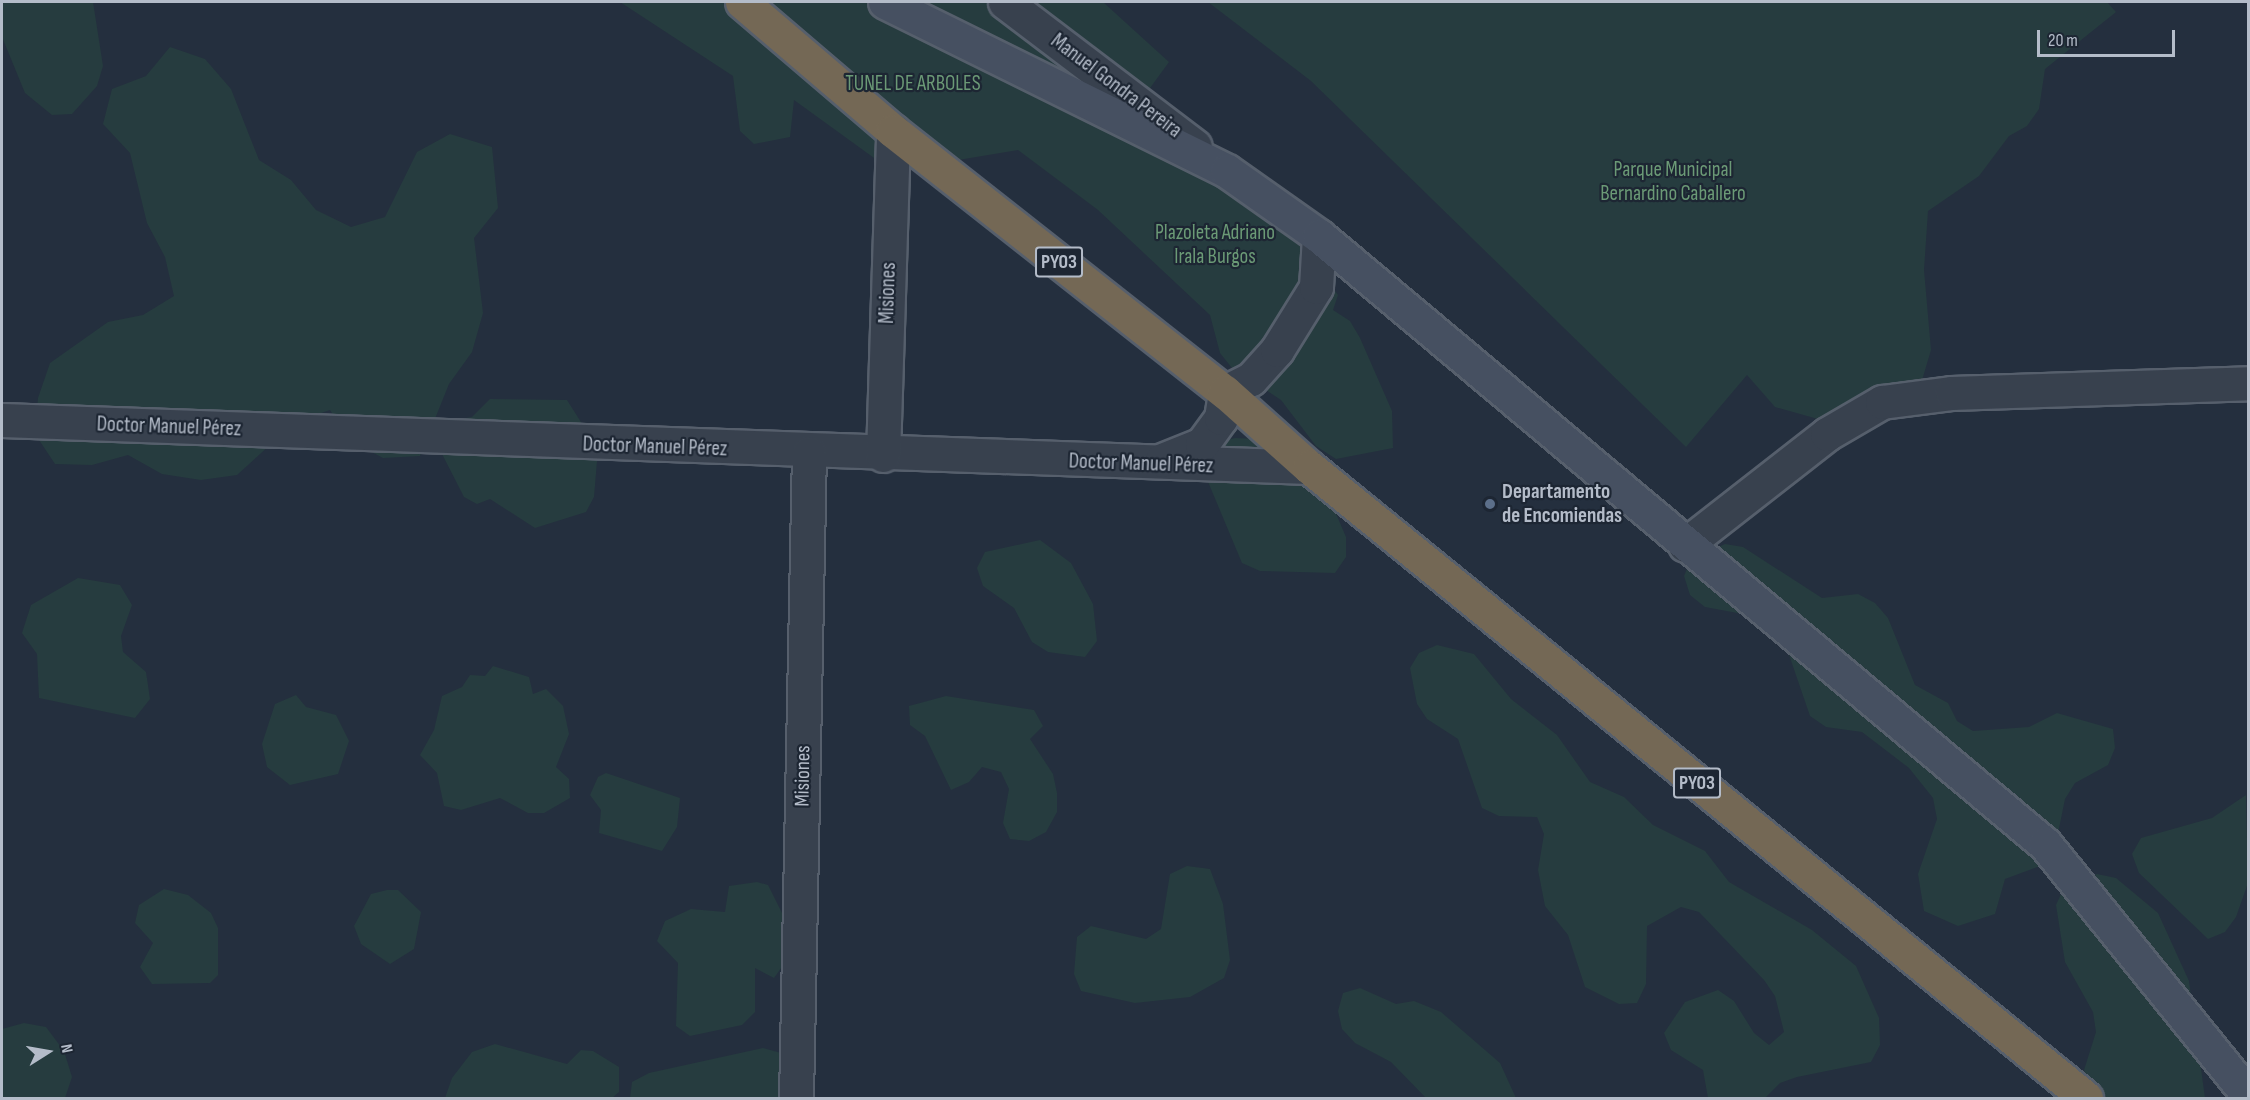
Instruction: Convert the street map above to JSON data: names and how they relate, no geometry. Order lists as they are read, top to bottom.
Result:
{
  "streets": {
    "highway": ["PY03"],
    "street": ["Manuel Gondra Pereira", "Misiones", "Doctor Manuel Pérez"]
  },
  "crossings": [
    ["PY03", "Misiones"],
    ["PY03", "Doctor Manuel Pérez"],
    ["Misiones", "Doctor Manuel Pérez"]
  ],
  "parks": ["TUNEL DE ARBOLES", "Parque Municipal Bernardino Caballero", "Plazoleta Adriano Irala Burgos"],
  "places": ["Departamento de Encomiendas"],
  "scale_bar": "20 m",
  "north": "right"
}
